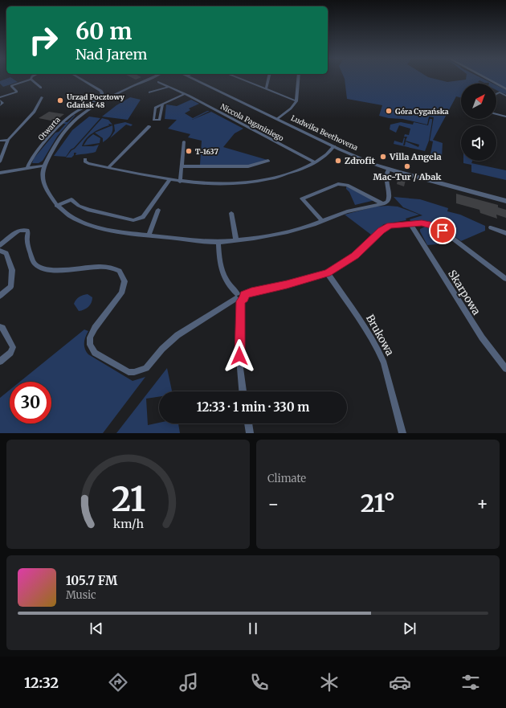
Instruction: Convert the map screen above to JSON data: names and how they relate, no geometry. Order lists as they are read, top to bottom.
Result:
{
  "streets": {
    "street": [
      "Niccola Paganiniego",
      "Otwarta",
      "Ludwika Beethovena",
      "Skarpowa",
      "Brukowa"
    ]
  },
  "places": [
    "Urząd Pocztowy Gdańsk 48",
    "Góra Cygańska",
    "T-1637",
    "Villa Angela",
    "Zdrofit",
    "Mac-Tur / Abak"
  ],
  "north": "top right",
  "page": {
    "turn": ["60 m", "Nad Jarem"],
    "limit": "30",
    "trip": "12:33 · 1 min · 330 m",
    "tile": "Climate",
    "heat": ["−", "21°", "+"],
    "song": ["105.7 FM", "Music"],
    "tabs": "12:32",
    "gauge": ["21", "km/h"]
  }
}
